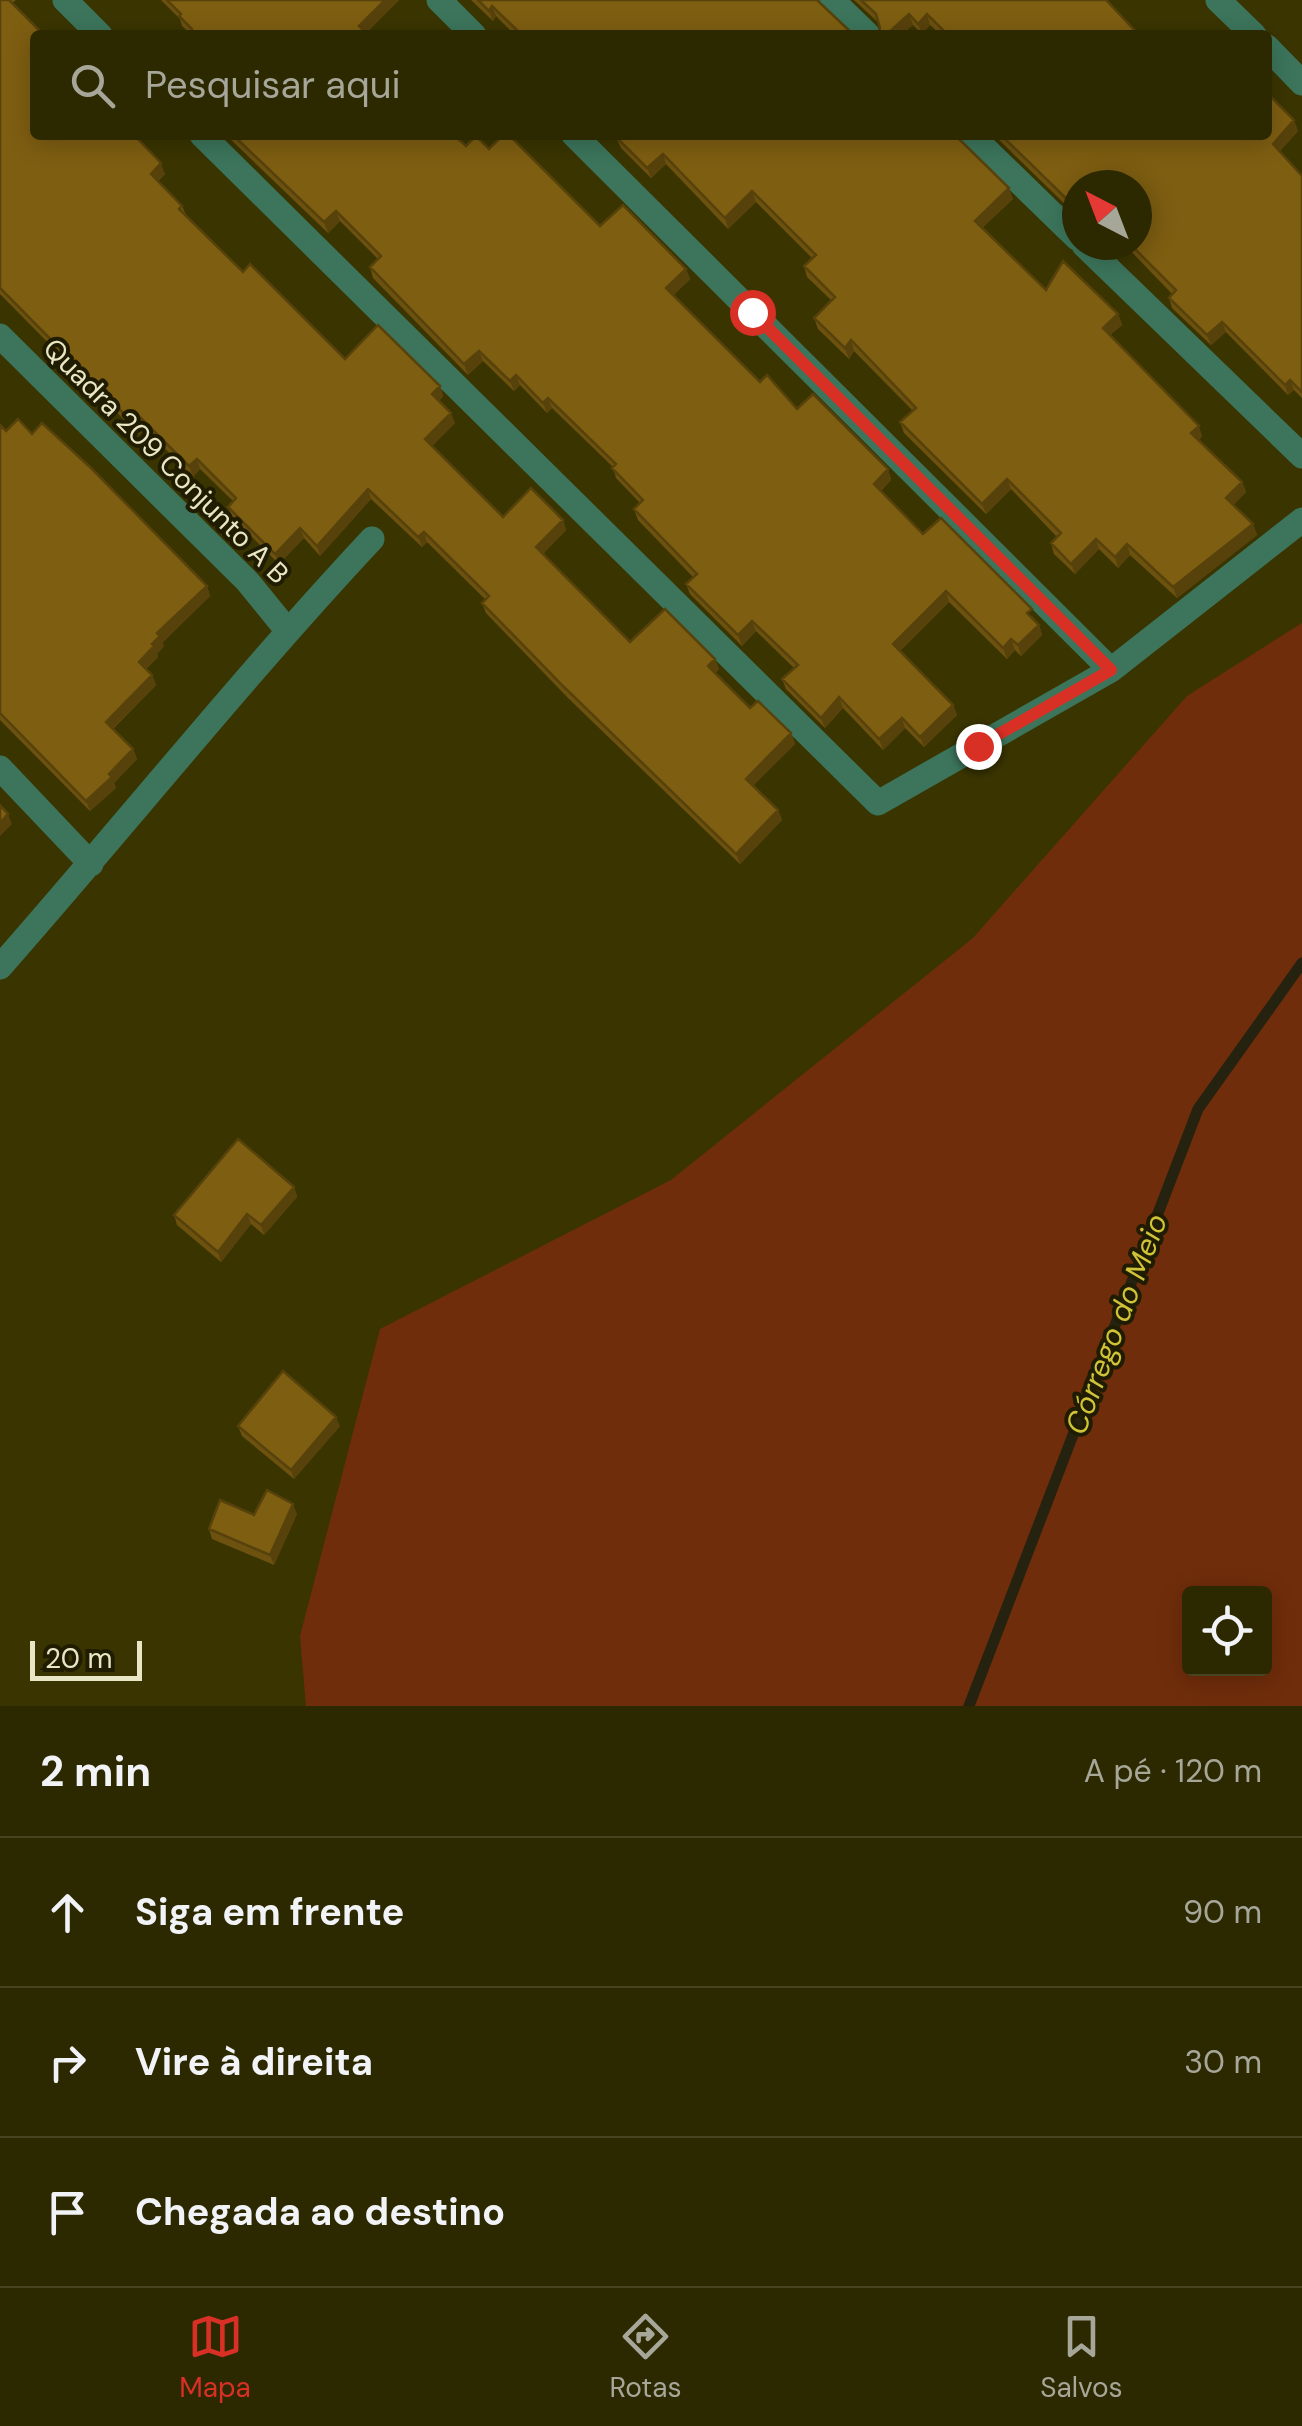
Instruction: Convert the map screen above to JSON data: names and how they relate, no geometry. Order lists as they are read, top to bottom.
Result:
{
  "streets": {
    "street": ["Quadra 209 Conjunto A B"]
  },
  "water": ["Córrego do Meio"],
  "scale_bar": "20 m",
  "north": "top left",
  "page": {
    "search": "Pesquisar aqui",
    "scale": "20 m",
    "heading": ["2 min", "A pé · 120 m"],
    "list": [
      ["Siga em frente", "90 m"],
      ["Vire à direita", "30 m"],
      "Chegada ao destino"
    ],
    "nav": ["Mapa", "Rotas", "Salvos"]
  }
}
